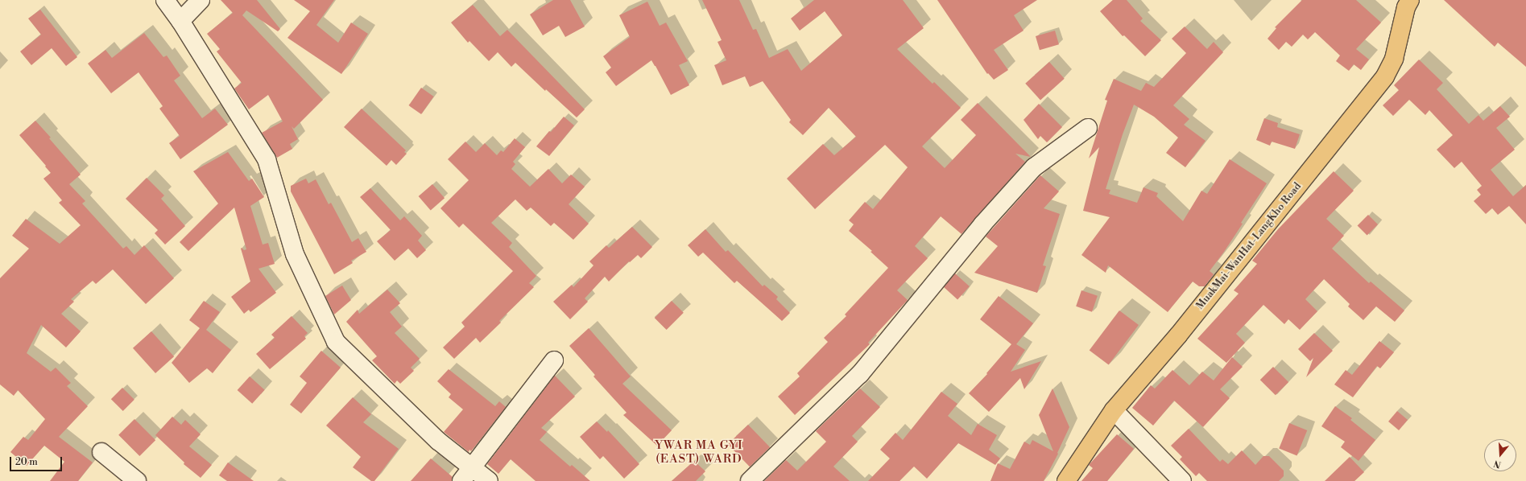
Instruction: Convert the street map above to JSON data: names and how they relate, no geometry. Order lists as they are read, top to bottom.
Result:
{
  "streets": {
    "main road": ["MuakMai-WanHat-LangKho Road"]
  },
  "districts": ["YWAR MA GYI (EAST) WARD"],
  "scale_bar": "20 m",
  "north": "bottom"
}
